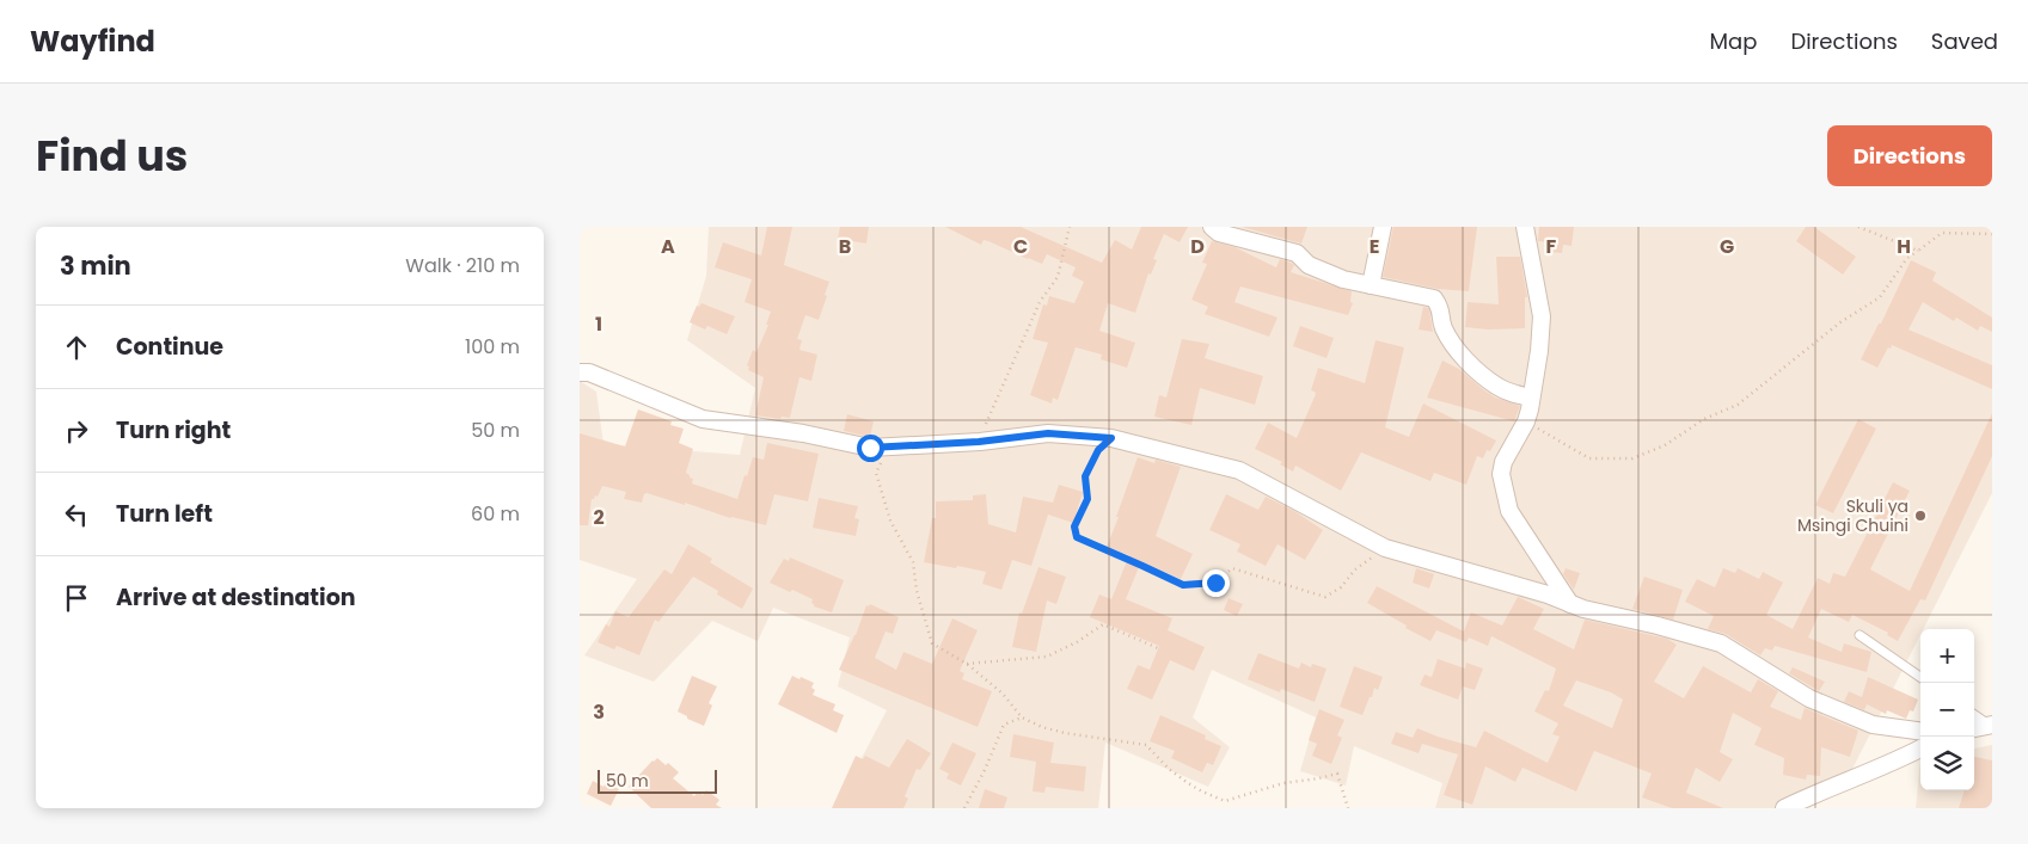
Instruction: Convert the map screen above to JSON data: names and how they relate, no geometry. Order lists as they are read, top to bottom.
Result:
{
  "places": ["Skuli ya Msingi Chuini"],
  "scale_bar": "50 m",
  "page": {
    "header": "Wayfind",
    "nav": ["Map", "Directions", "Saved"],
    "title": "Find us",
    "buttons": "Directions",
    "heading": ["3 min", "Walk · 210 m"],
    "list": [
      ["Continue", "100 m"],
      ["Turn right", "50 m"],
      ["Turn left", "60 m"],
      "Arrive at destination"
    ],
    "map_buttons": ["+", "−"],
    "scale": "50 m"
  },
  "grid": {
    "columns": [
      "A",
      "B",
      "C",
      "D",
      "E",
      "F",
      "G",
      "H"
    ],
    "rows": ["1", "2", "3"]
  }
}
